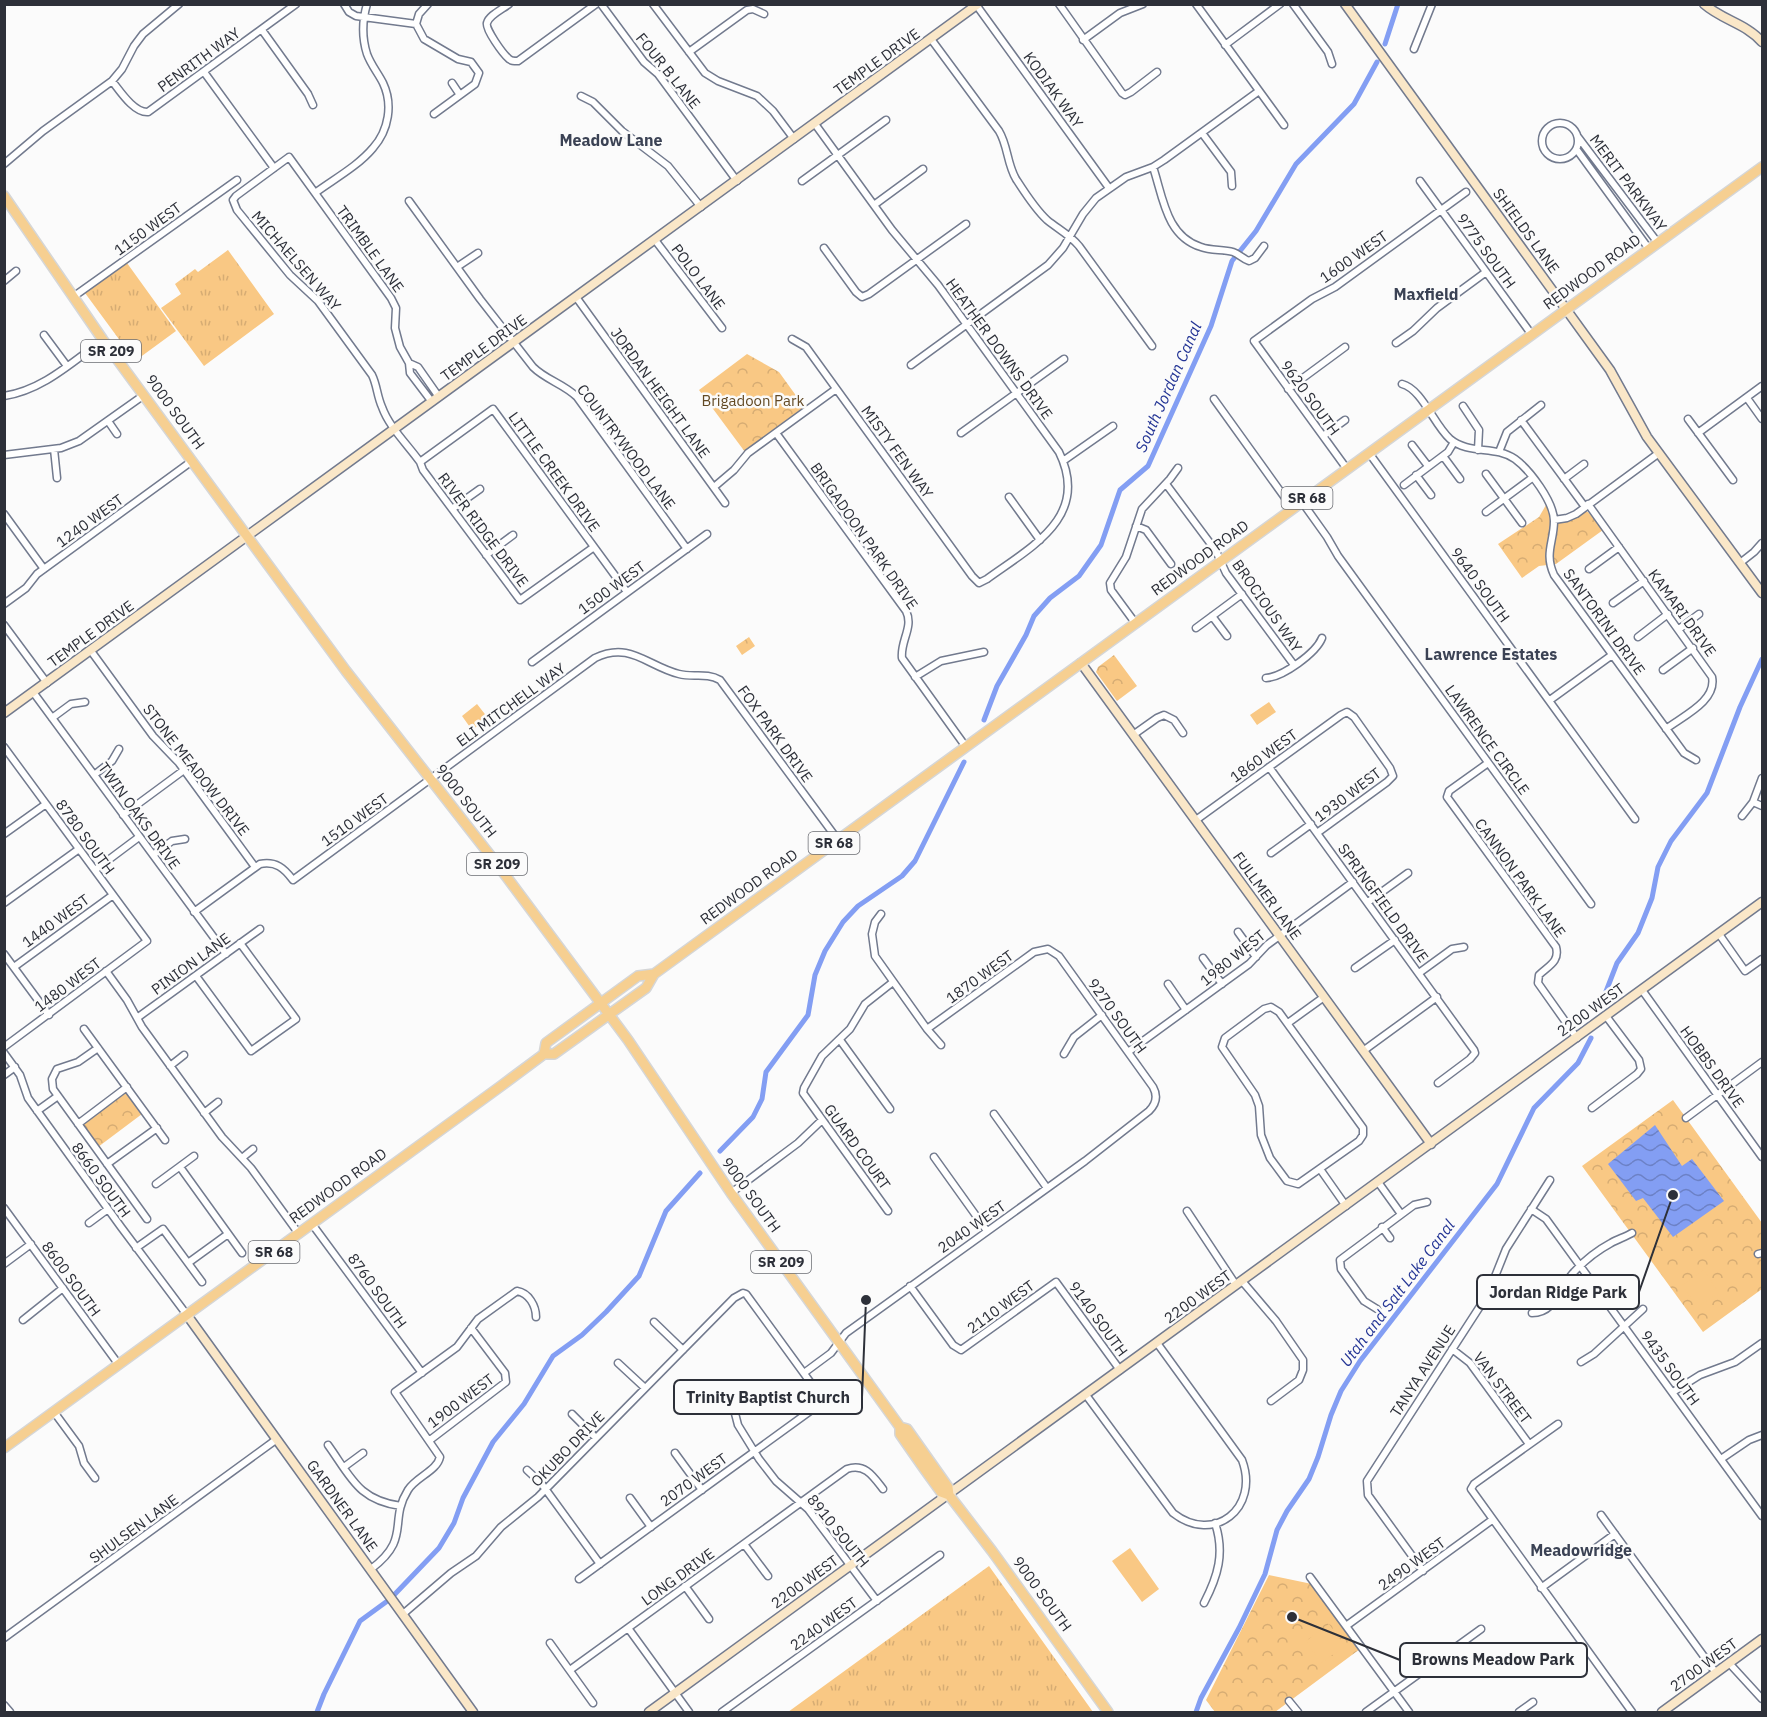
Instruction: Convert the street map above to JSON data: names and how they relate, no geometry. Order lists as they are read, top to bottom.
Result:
{
  "streets": {
    "main road": [
      "REDWOOD ROAD",
      "SR 209",
      "9000 SOUTH",
      "SR 68"
    ],
    "street": [
      "PENRITH WAY",
      "TEMPLE DRIVE",
      "FOUR B LANE",
      "KODIAK WAY",
      "MERIT PARKWAY",
      "1150 WEST",
      "SHIELDS LANE",
      "TRIMBLE LANE",
      "9775 SOUTH",
      "1600 WEST",
      "MICHAELSEN WAY",
      "POLO LANE",
      "HEATHER DOWNS DRIVE",
      "JORDAN HEIGHT LANE",
      "9620 SOUTH",
      "COUNTRYWOOD LANE",
      "MISTY FEN WAY",
      "LITTLE CREEK DRIVE",
      "1240 WEST",
      "RIVER RIDGE DRIVE",
      "BRIGADOON PARK DRIVE",
      "9640 SOUTH",
      "1500 WEST",
      "BROCIOUS WAY",
      "KAMARI DRIVE",
      "SANTORINI DRIVE",
      "ELI MITCHELL WAY",
      "FOX PARK DRIVE",
      "LAWRENCE CIRCLE",
      "1860 WEST",
      "STONE MEADOW DRIVE",
      "1930 WEST",
      "TWIN OAKS DRIVE",
      "1510 WEST",
      "8780 SOUTH",
      "CANNON PARK LANE",
      "FULLMER LANE",
      "SPRINGFIELD DRIVE",
      "1440 WEST",
      "1980 WEST",
      "PINION LANE",
      "1870 WEST",
      "1480 WEST",
      "2200 WEST",
      "9270 SOUTH",
      "HOBBS DRIVE",
      "GUARD COURT",
      "8660 SOUTH",
      "2040 WEST",
      "8600 SOUTH",
      "8760 SOUTH",
      "2110 WEST",
      "9140 SOUTH",
      "9435 SOUTH",
      "TANYA AVENUE",
      "VAN STREET",
      "1900 WEST",
      "OKUBO DRIVE",
      "2070 WEST",
      "GARDNER LANE",
      "SHULSEN LANE",
      "8910 SOUTH",
      "2490 WEST",
      "LONG DRIVE",
      "2240 WEST",
      "2700 WEST"
    ]
  },
  "crossings": [
    ["TEMPLE DRIVE", "FOUR B LANE"],
    ["TEMPLE DRIVE", "KODIAK WAY"],
    ["TEMPLE DRIVE", "TRIMBLE LANE"],
    ["TEMPLE DRIVE", "MICHAELSEN WAY"],
    ["TEMPLE DRIVE", "POLO LANE"],
    ["TEMPLE DRIVE", "HEATHER DOWNS DRIVE"],
    ["TEMPLE DRIVE", "JORDAN HEIGHT LANE"],
    ["TEMPLE DRIVE", "9000 SOUTH"],
    ["TEMPLE DRIVE", "COUNTRYWOOD LANE"],
    ["TEMPLE DRIVE", "RIVER RIDGE DRIVE"],
    ["TEMPLE DRIVE", "STONE MEADOW DRIVE"],
    ["TEMPLE DRIVE", "TWIN OAKS DRIVE"],
    ["MERIT PARKWAY", "REDWOOD ROAD"],
    ["1150 WEST", "9000 SOUTH"],
    ["SHIELDS LANE", "REDWOOD ROAD"],
    ["TRIMBLE LANE", "MICHAELSEN WAY"],
    ["9775 SOUTH", "1600 WEST"],
    ["9775 SOUTH", "REDWOOD ROAD"],
    ["1600 WEST", "9620 SOUTH"],
    ["MICHAELSEN WAY", "RIVER RIDGE DRIVE"],
    ["REDWOOD ROAD", "9620 SOUTH"],
    ["REDWOOD ROAD", "9000 SOUTH"],
    ["REDWOOD ROAD", "BRIGADOON PARK DRIVE"],
    ["REDWOOD ROAD", "9640 SOUTH"],
    ["REDWOOD ROAD", "BROCIOUS WAY"],
    ["REDWOOD ROAD", "FOX PARK DRIVE"],
    ["REDWOOD ROAD", "LAWRENCE CIRCLE"],
    ["REDWOOD ROAD", "FULLMER LANE"],
    ["REDWOOD ROAD", "8660 SOUTH"],
    ["REDWOOD ROAD", "8600 SOUTH"],
    ["REDWOOD ROAD", "8760 SOUTH"],
    ["REDWOOD ROAD", "GARDNER LANE"],
    ["HEATHER DOWNS DRIVE", "MISTY FEN WAY"],
    ["9000 SOUTH", "1240 WEST"],
    ["9000 SOUTH", "ELI MITCHELL WAY"],
    ["9000 SOUTH", "1510 WEST"],
    ["9000 SOUTH", "2200 WEST"],
    ["9000 SOUTH", "2040 WEST"],
    ["COUNTRYWOOD LANE", "1500 WEST"],
    ["LITTLE CREEK DRIVE", "RIVER RIDGE DRIVE"],
    ["LITTLE CREEK DRIVE", "1500 WEST"],
    ["KAMARI DRIVE", "SANTORINI DRIVE"],
    ["ELI MITCHELL WAY", "FOX PARK DRIVE"],
    ["ELI MITCHELL WAY", "1510 WEST"],
    ["LAWRENCE CIRCLE", "CANNON PARK LANE"],
    ["1860 WEST", "1930 WEST"],
    ["1860 WEST", "FULLMER LANE"],
    ["1860 WEST", "SPRINGFIELD DRIVE"],
    ["STONE MEADOW DRIVE", "1510 WEST"],
    ["1930 WEST", "SPRINGFIELD DRIVE"],
    ["TWIN OAKS DRIVE", "PINION LANE"],
    ["8780 SOUTH", "1440 WEST"],
    ["8780 SOUTH", "1480 WEST"],
    ["CANNON PARK LANE", "2200 WEST"],
    ["FULLMER LANE", "1980 WEST"],
    ["FULLMER LANE", "2200 WEST"],
    ["SPRINGFIELD DRIVE", "1980 WEST"],
    ["1980 WEST", "9270 SOUTH"],
    ["1870 WEST", "9270 SOUTH"],
    ["2200 WEST", "HOBBS DRIVE"],
    ["2200 WEST", "9140 SOUTH"],
    ["2200 WEST", "8910 SOUTH"],
    ["9270 SOUTH", "2040 WEST"],
    ["8660 SOUTH", "GARDNER LANE"],
    ["2040 WEST", "2110 WEST"],
    ["2040 WEST", "OKUBO DRIVE"],
    ["2040 WEST", "2070 WEST"],
    ["2110 WEST", "9140 SOUTH"],
    ["9435 SOUTH", "TANYA AVENUE"],
    ["TANYA AVENUE", "VAN STREET"],
    ["TANYA AVENUE", "2490 WEST"],
    ["OKUBO DRIVE", "2070 WEST"],
    ["OKUBO DRIVE", "GARDNER LANE"],
    ["2070 WEST", "8910 SOUTH"],
    ["GARDNER LANE", "SHULSEN LANE"],
    ["8910 SOUTH", "LONG DRIVE"],
    ["8910 SOUTH", "2240 WEST"]
  ],
  "districts": [
    "Meadow Lane",
    "Maxfield",
    "Lawrence Estates",
    "Meadowridge"
  ],
  "water": ["South Jordan Canal", "Utah and Salt Lake Canal"],
  "parks": ["Brigadoon Park"],
  "places": ["Jordan Ridge Park", "Trinity Baptist Church", "Browns Meadow Park"]
}
